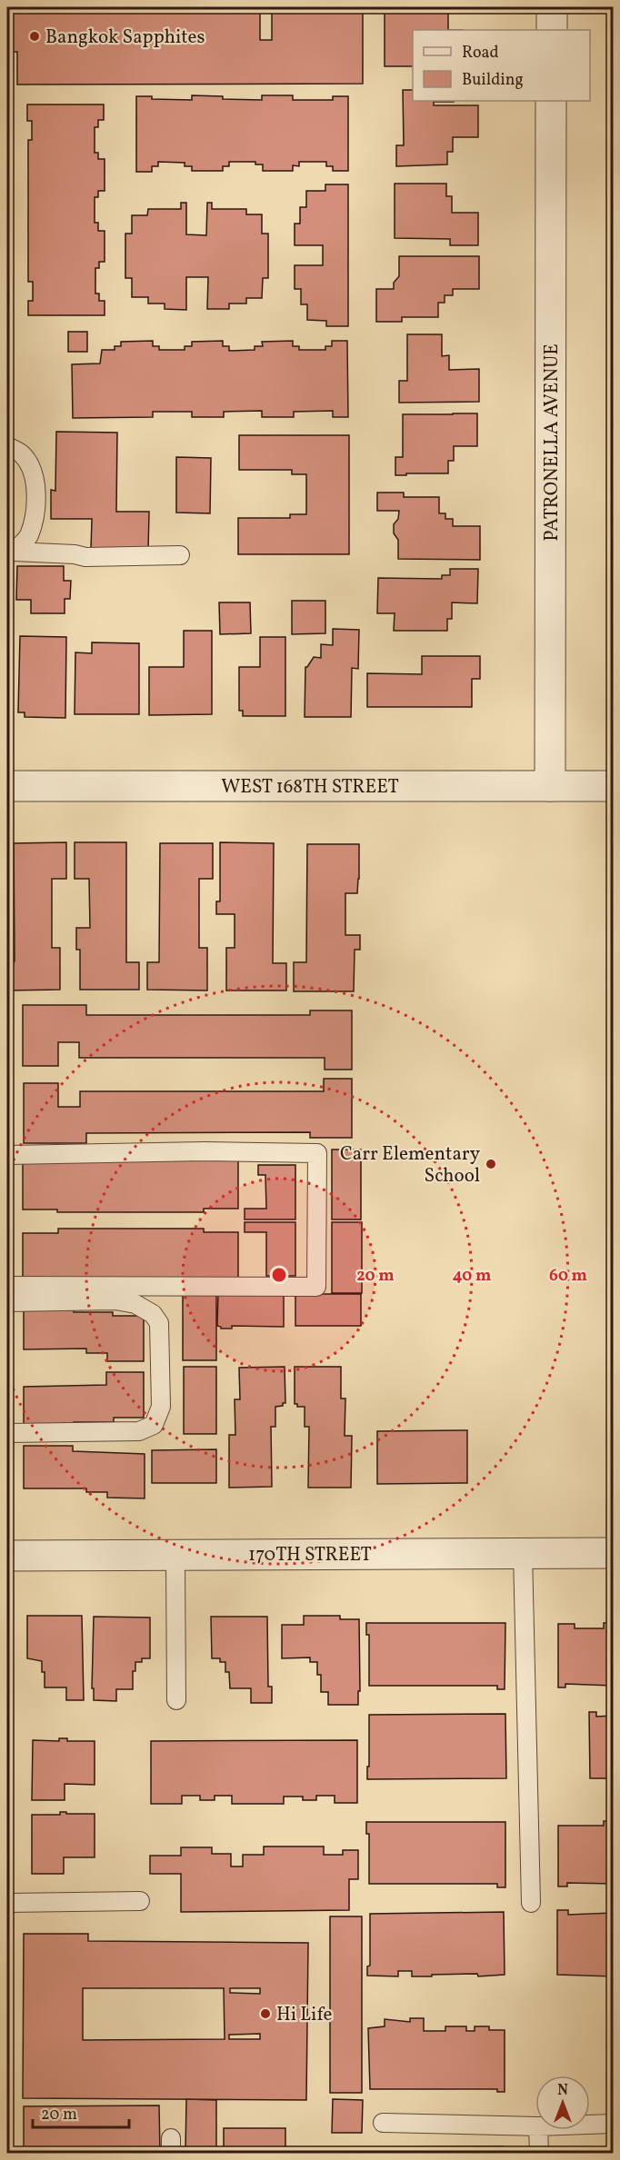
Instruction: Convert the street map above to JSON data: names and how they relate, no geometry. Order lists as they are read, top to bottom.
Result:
{
  "streets": {
    "street": ["PATRONELLA AVENUE", "WEST 168TH STREET", "170TH STREET"]
  },
  "crossings": [
    ["PATRONELLA AVENUE", "WEST 168TH STREET"]
  ],
  "places": ["Bangkok Sapphites", "Carr Elementary School", "Hi Life"],
  "legend": ["Road", "Building"],
  "scale_bar": "20 m",
  "north": "top",
  "rings": ["20 m", "40 m", "60 m"]
}
